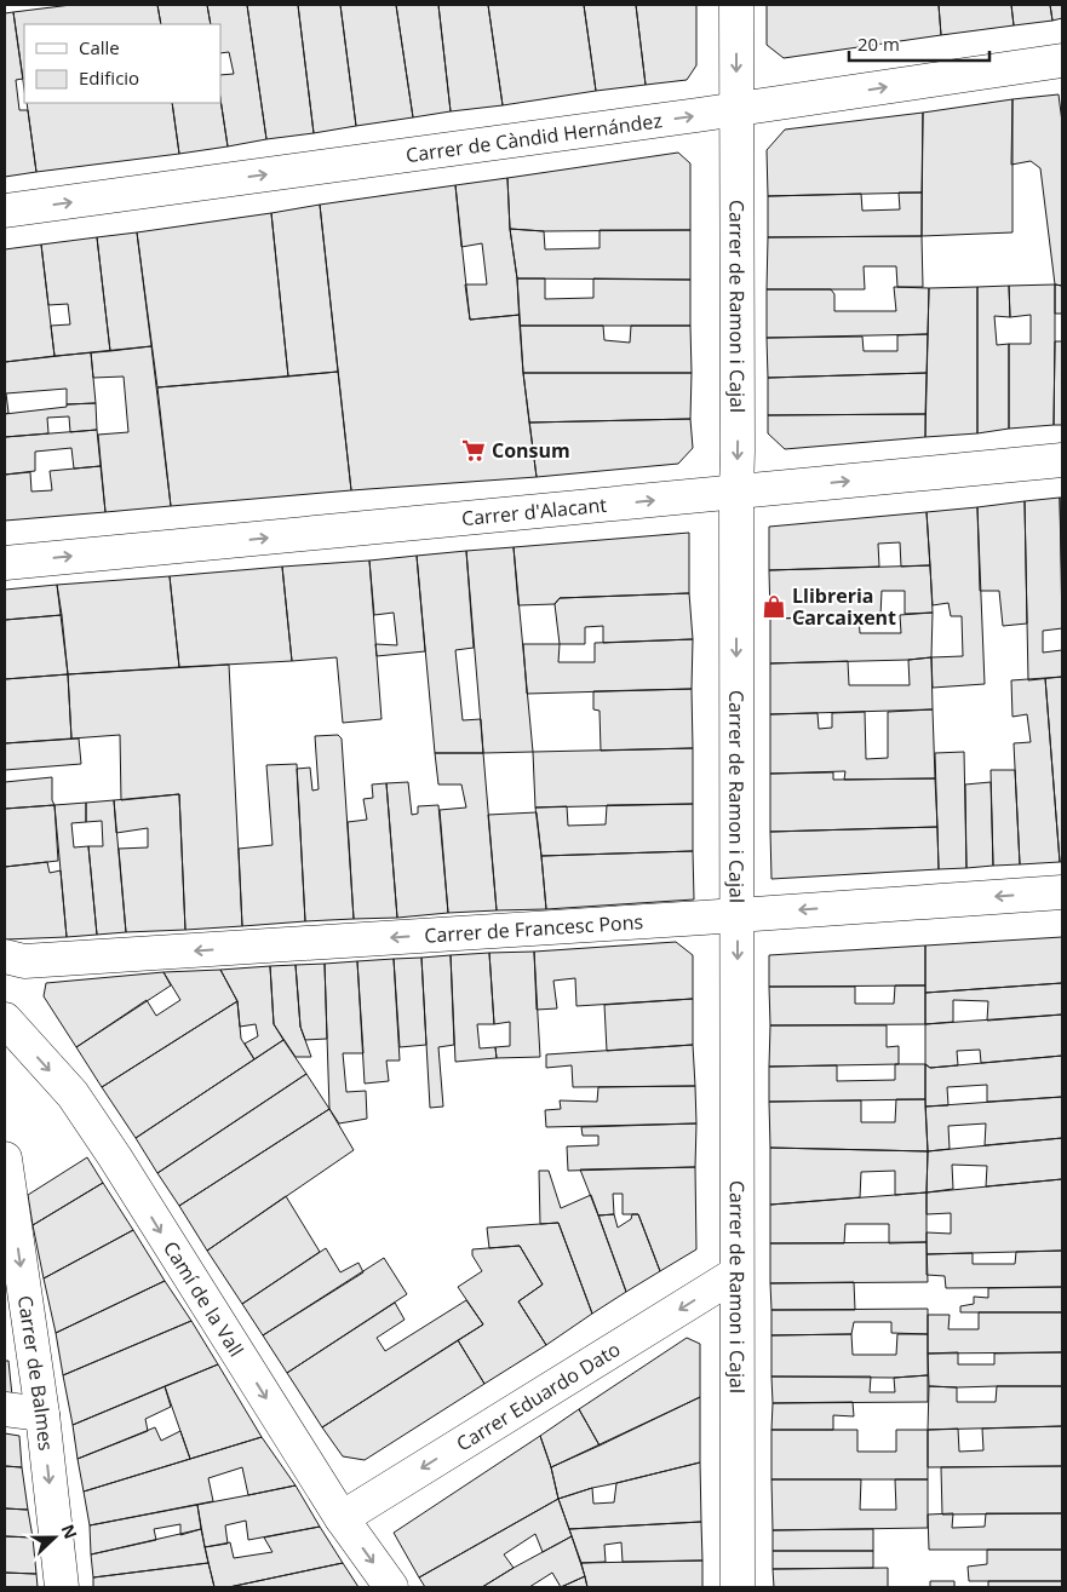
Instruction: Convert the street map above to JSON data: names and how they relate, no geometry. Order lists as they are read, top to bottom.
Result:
{
  "streets": {
    "street": [
      "Carrer de Càndid Hernández",
      "Carrer de Ramon i Cajal",
      "Carrer d'Alacant",
      "Carrer de Francesc Pons",
      "Camí de la Vall",
      "Carrer de Balmes",
      "Carrer Eduardo Dato"
    ]
  },
  "crossings": [
    ["Carrer de Càndid Hernández", "Carrer de Ramon i Cajal"],
    ["Carrer de Ramon i Cajal", "Carrer d'Alacant"],
    ["Carrer de Ramon i Cajal", "Carrer de Francesc Pons"],
    ["Carrer de Ramon i Cajal", "Carrer Eduardo Dato"],
    ["Camí de la Vall", "Carrer Eduardo Dato"]
  ],
  "one_way": [
    "Carrer de Càndid Hernández",
    "Carrer de Ramon i Cajal",
    "Carrer d'Alacant",
    "Carrer de Francesc Pons",
    "Camí de la Vall",
    "Carrer de Balmes",
    "Carrer Eduardo Dato"
  ],
  "places": {
    "supermarket": ["Consum"],
    "shop": ["Llibreria Carcaixent"]
  },
  "legend": ["Calle", "Edificio"],
  "scale_bar": "20 m",
  "north": "right"
}
